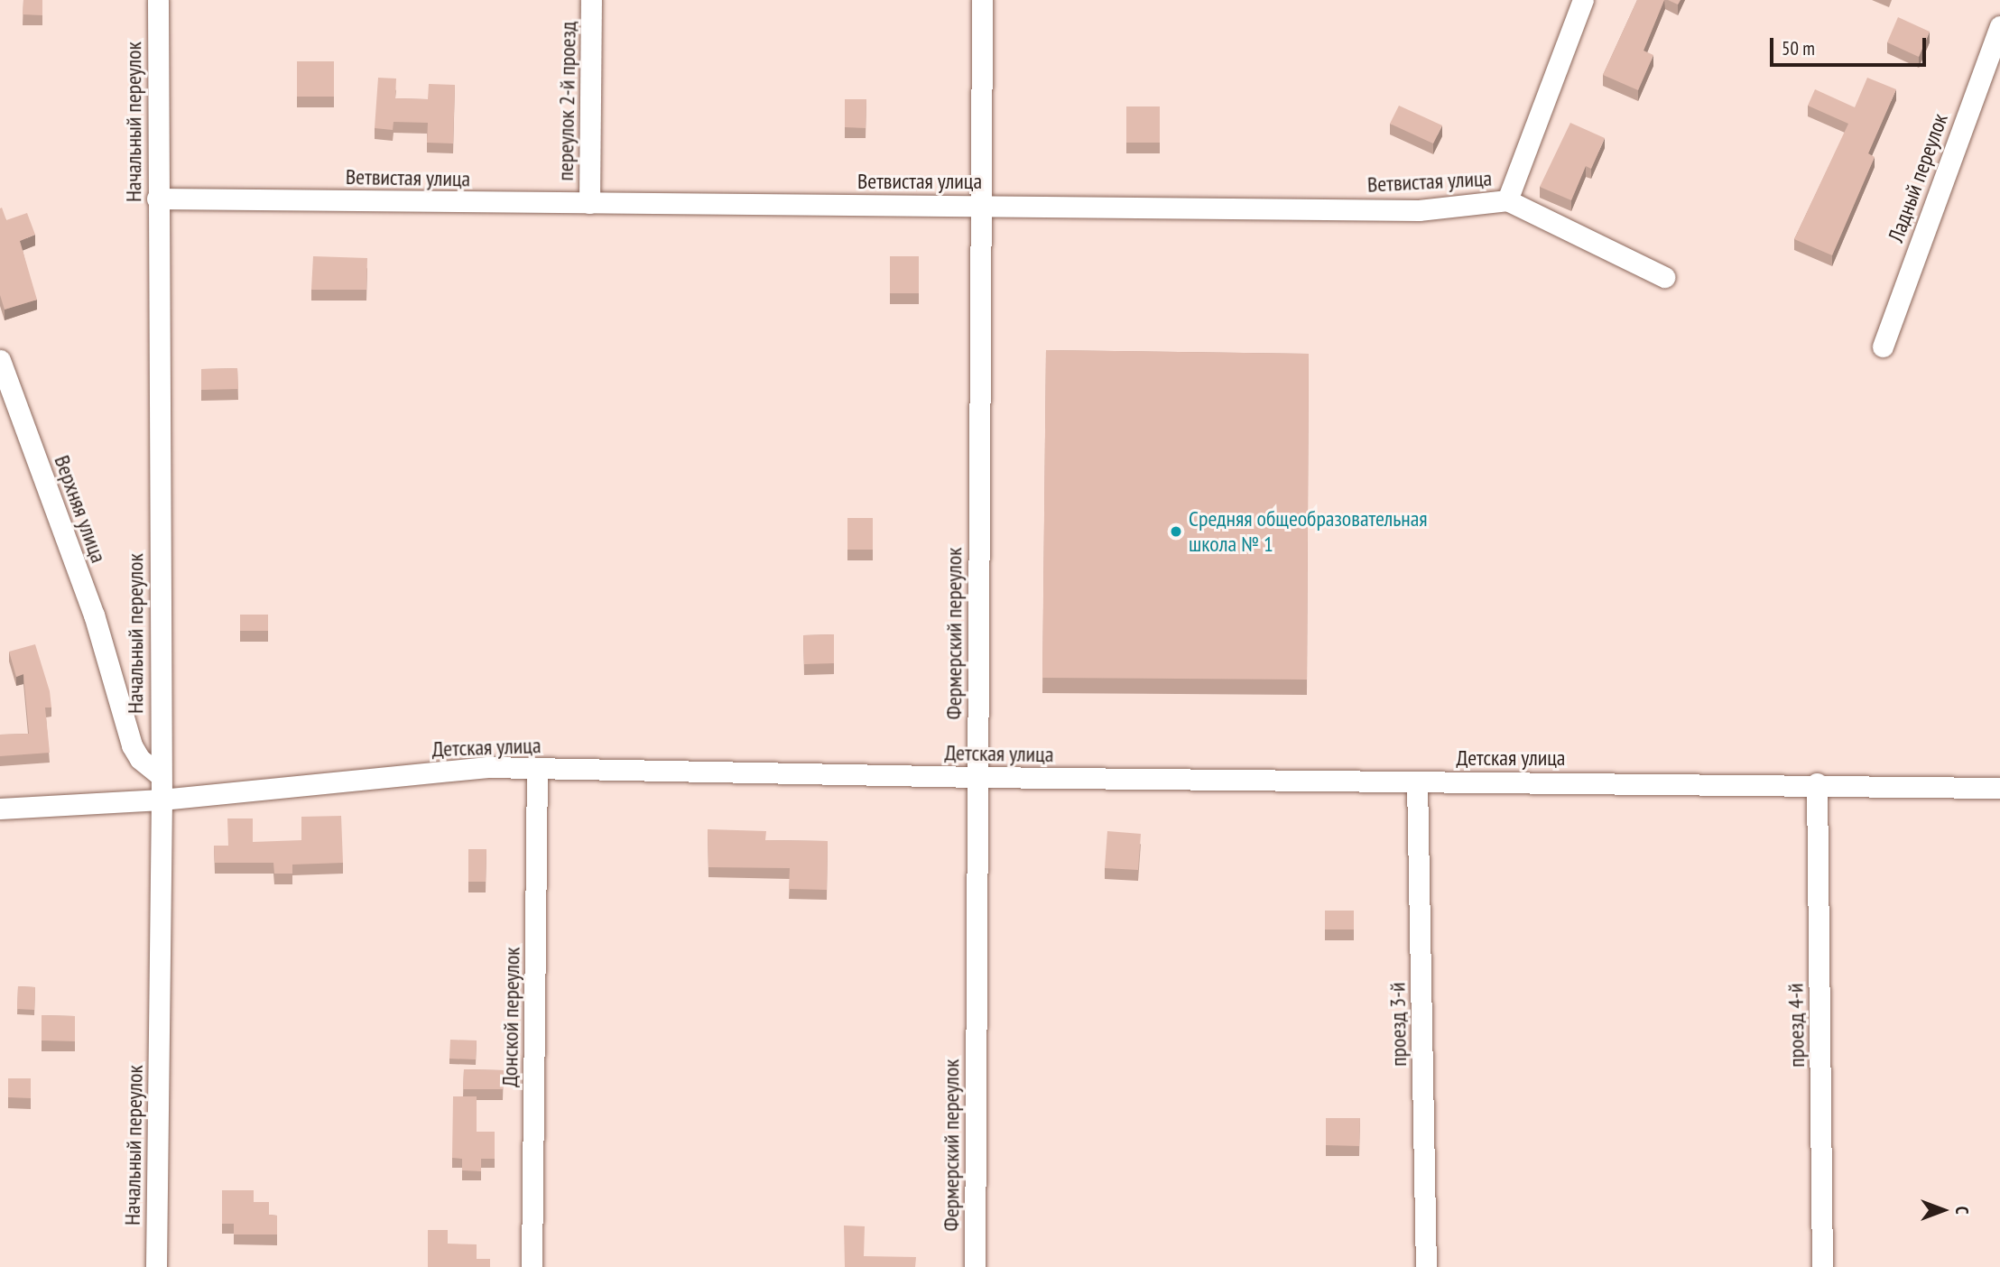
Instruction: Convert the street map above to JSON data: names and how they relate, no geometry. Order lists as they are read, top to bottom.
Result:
{
  "streets": {
    "street": [
      "переулок 2-й проезд",
      "Начальный переулок",
      "Ветвистая улица",
      "Ладный переулок",
      "Верхняя улица",
      "Фермерский переулок",
      "Детская улица",
      "Донской переулок",
      "проезд 3-й",
      "проезд 4-й"
    ]
  },
  "crossings": [
    ["переулок 2-й проезд", "Ветвистая улица"],
    ["Начальный переулок", "Ветвистая улица"],
    ["Начальный переулок", "Верхняя улица"],
    ["Начальный переулок", "Детская улица"],
    ["Ветвистая улица", "Фермерский переулок"],
    ["Фермерский переулок", "Детская улица"],
    ["Детская улица", "Донской переулок"],
    ["Детская улица", "проезд 3-й"],
    ["Детская улица", "проезд 4-й"]
  ],
  "places": ["Средняя общеобразовательная школа № 1"],
  "scale_bar": "50 m",
  "north": "right"
}
